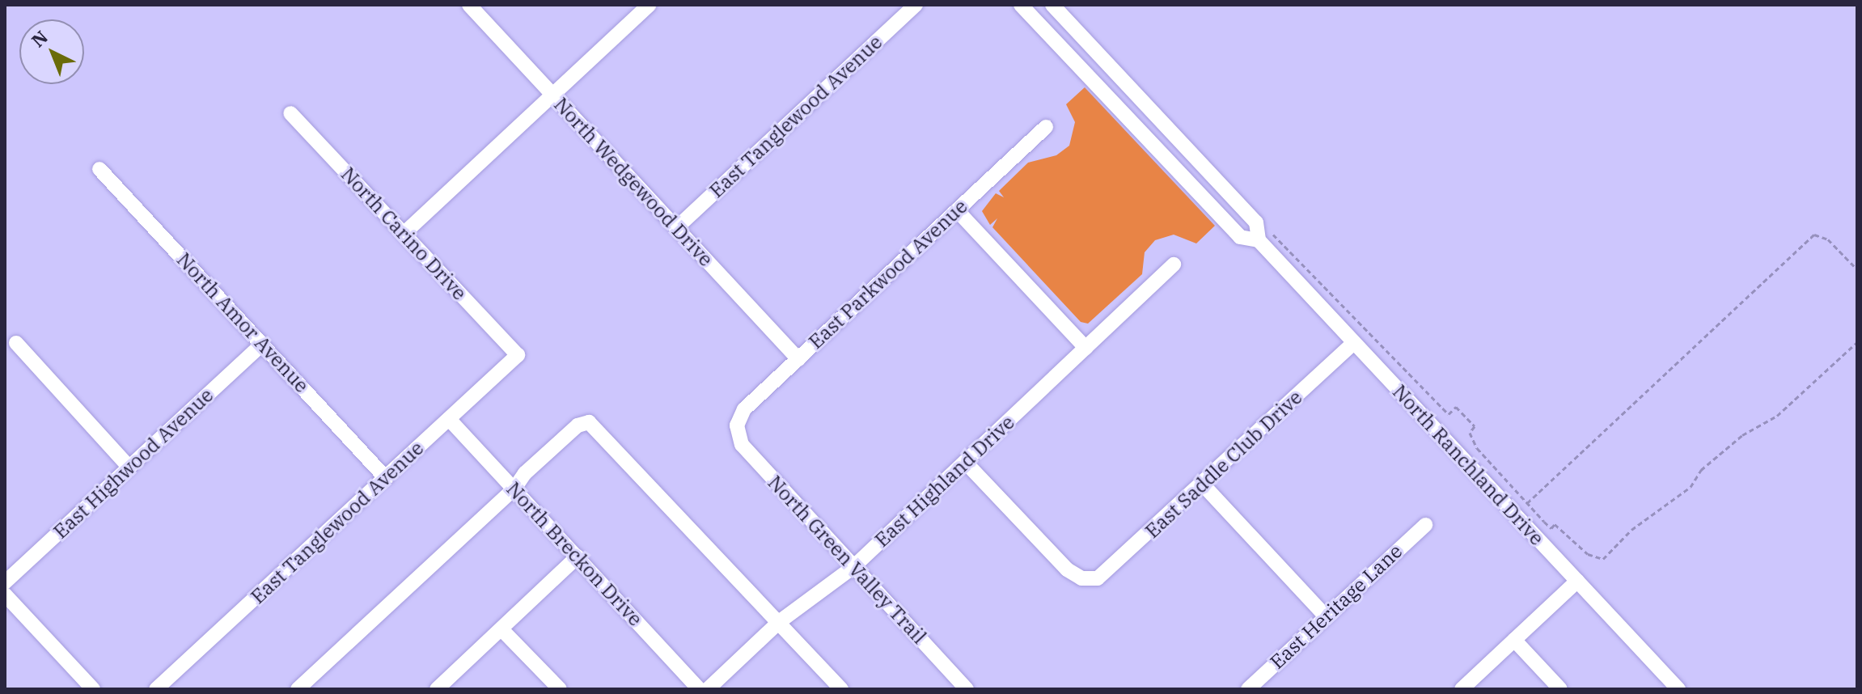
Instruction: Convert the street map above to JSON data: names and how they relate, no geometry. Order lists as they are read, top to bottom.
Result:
{
  "streets": {
    "street": [
      "East Tanglewood Avenue",
      "North Wedgewood Drive",
      "North Carino Drive",
      "East Parkwood Avenue",
      "North Amor Avenue",
      "East Highwood Avenue",
      "East Saddle Club Drive",
      "North Ranchland Drive",
      "East Highland Drive",
      "North Breckon Drive",
      "North Green Valley Trail",
      "East Heritage Lane"
    ]
  },
  "crossings": [
    ["East Tanglewood Avenue", "North Wedgewood Drive"],
    ["East Tanglewood Avenue", "North Carino Drive"],
    ["East Tanglewood Avenue", "North Amor Avenue"],
    ["East Tanglewood Avenue", "North Breckon Drive"],
    ["North Wedgewood Drive", "East Parkwood Avenue"],
    ["East Parkwood Avenue", "North Green Valley Trail"],
    ["North Amor Avenue", "East Highwood Avenue"],
    ["East Saddle Club Drive", "North Ranchland Drive"],
    ["East Saddle Club Drive", "East Highland Drive"],
    ["East Highland Drive", "North Green Valley Trail"]
  ],
  "north": "top left"
}
